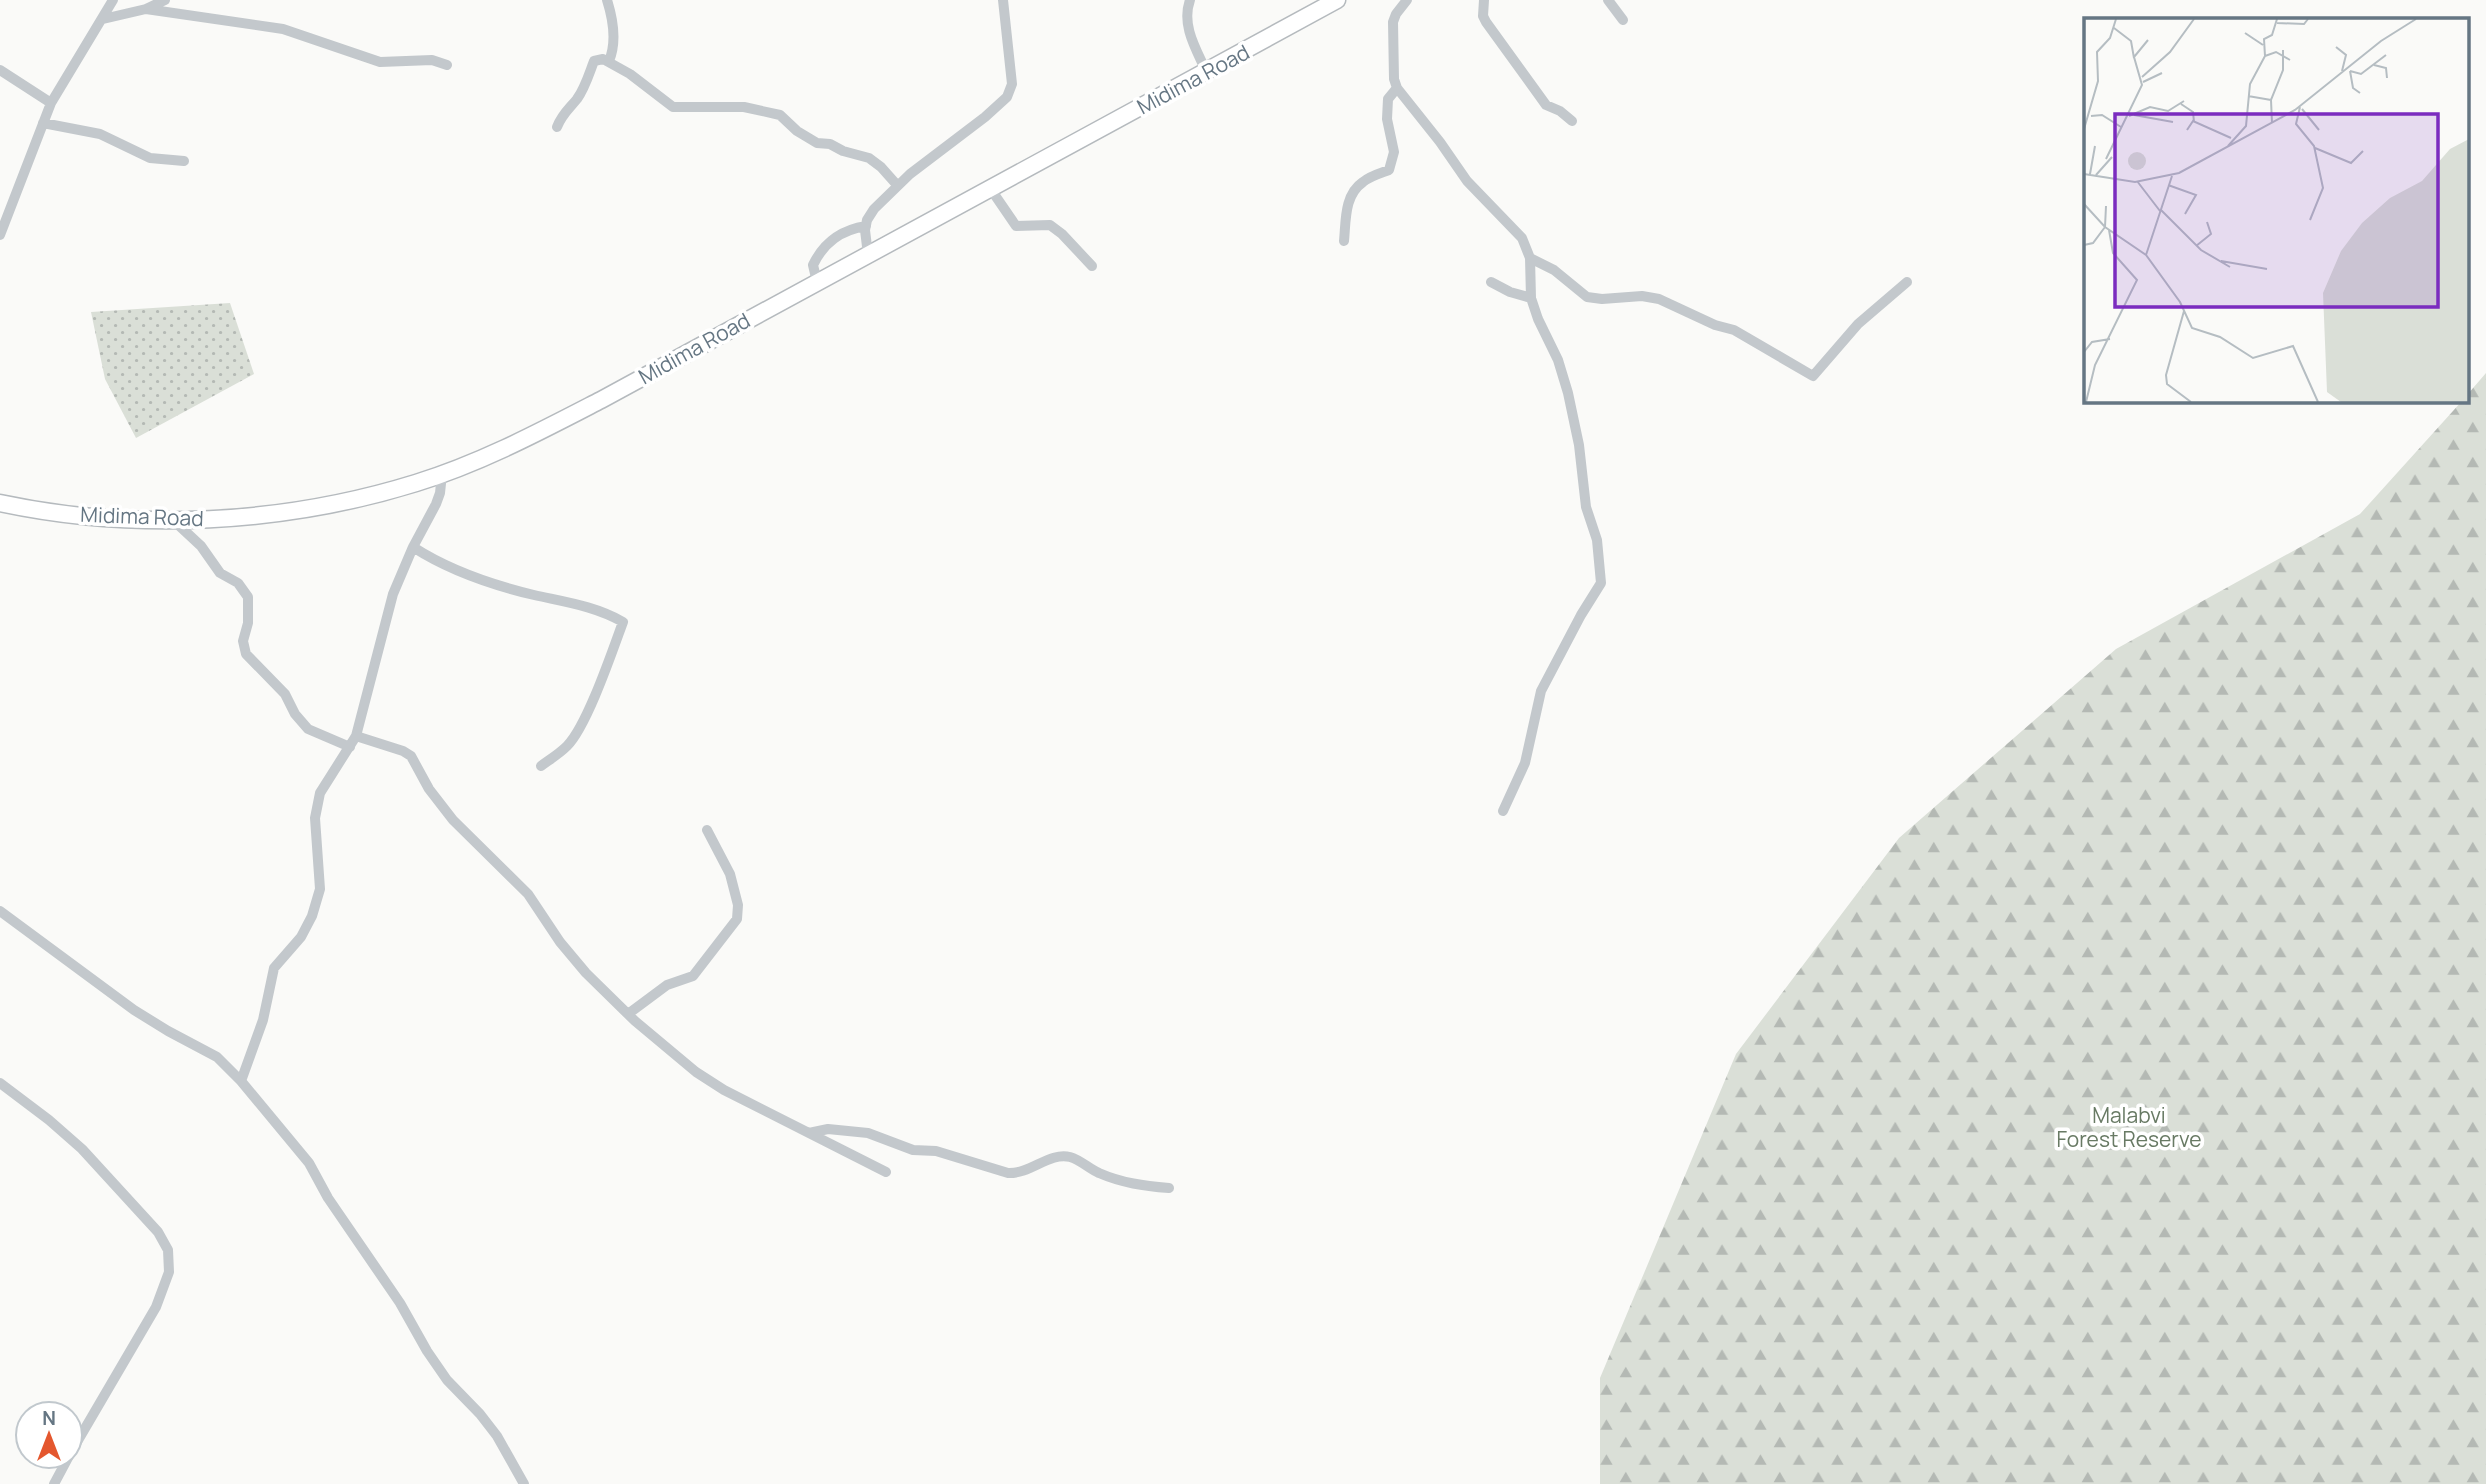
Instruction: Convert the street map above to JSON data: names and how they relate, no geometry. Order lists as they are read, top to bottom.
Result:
{
  "streets": {
    "main road": ["Midima Road"]
  },
  "parks": ["Malabvi Forest Reserve"],
  "north": "top"
}
